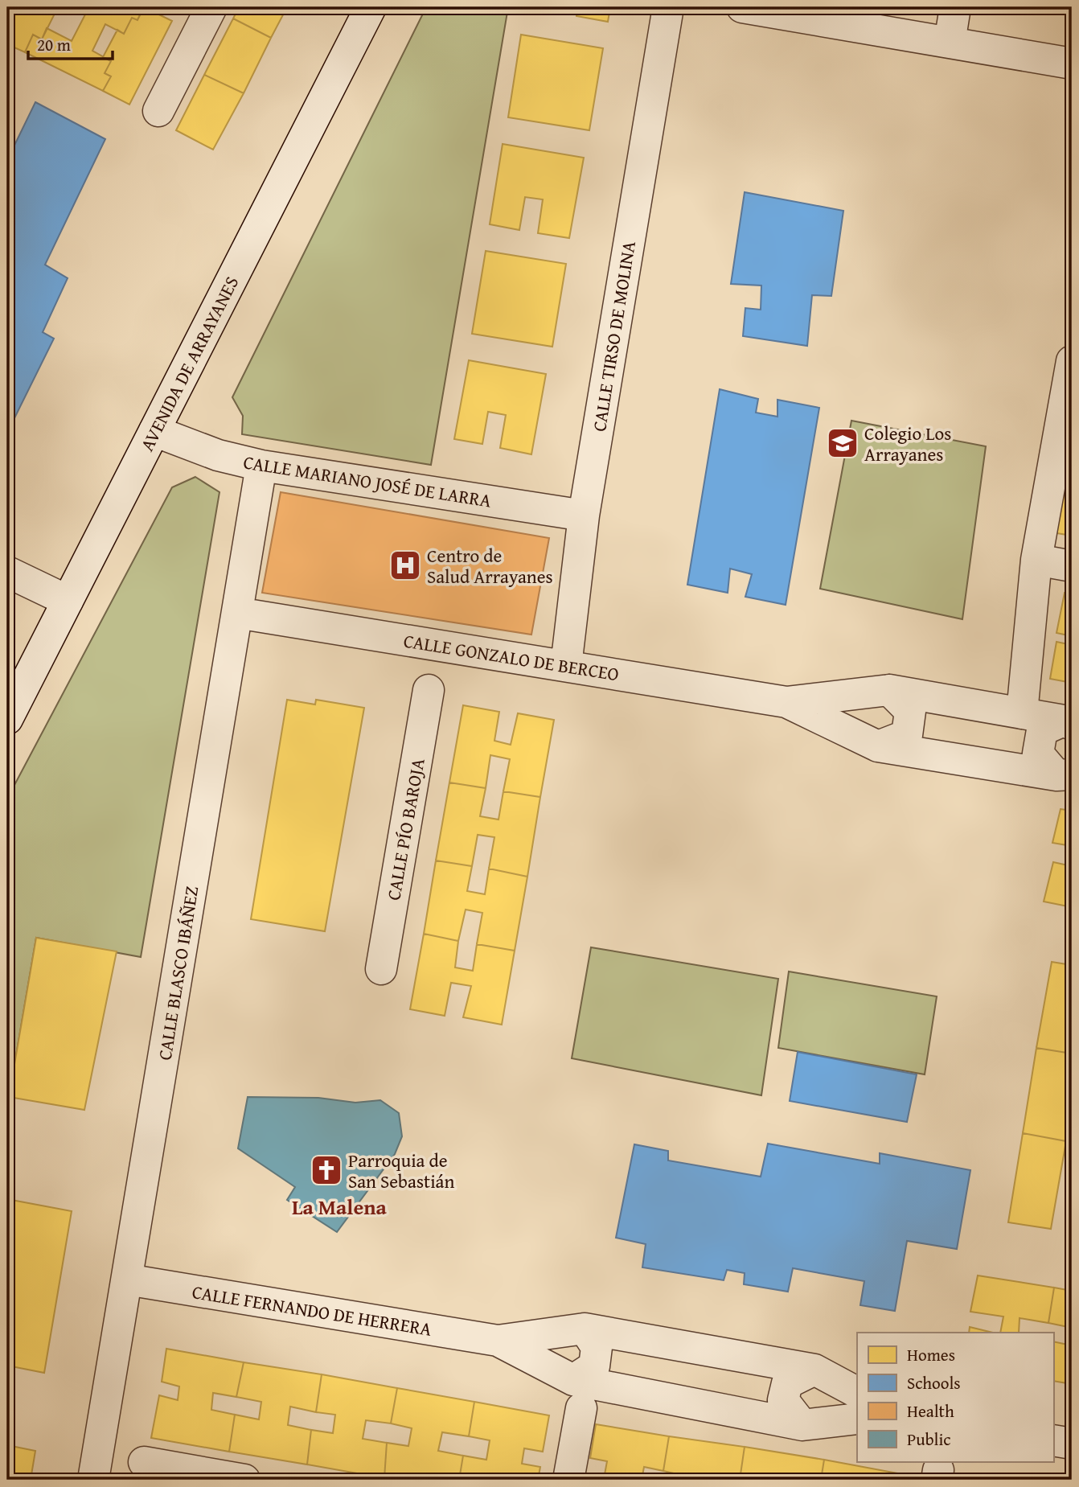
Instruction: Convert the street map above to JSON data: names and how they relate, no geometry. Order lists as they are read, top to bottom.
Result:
{
  "streets": {
    "street": [
      "CALLE TIRSO DE MOLINA",
      "AVENIDA DE ARRAYANES",
      "CALLE MARIANO JOSÉ DE LARRA",
      "CALLE GONZALO DE BERCEO",
      "CALLE PÍO BAROJA",
      "CALLE BLASCO IBÁÑEZ",
      "CALLE FERNANDO DE HERRERA"
    ]
  },
  "crossings": [
    ["CALLE TIRSO DE MOLINA", "CALLE MARIANO JOSÉ DE LARRA"],
    ["CALLE TIRSO DE MOLINA", "CALLE GONZALO DE BERCEO"],
    ["AVENIDA DE ARRAYANES", "CALLE MARIANO JOSÉ DE LARRA"],
    ["CALLE MARIANO JOSÉ DE LARRA", "CALLE BLASCO IBÁÑEZ"],
    ["CALLE GONZALO DE BERCEO", "CALLE BLASCO IBÁÑEZ"],
    ["CALLE BLASCO IBÁÑEZ", "CALLE FERNANDO DE HERRERA"]
  ],
  "districts": ["La Malena"],
  "places": {
    "school or university": ["Colegio Los Arrayanes"],
    "hospital": ["Centro de Salud Arrayanes"],
    "church": ["Parroquia de San Sebastián"]
  },
  "legend": [
    "Homes",
    "Schools",
    "Health",
    "Public"
  ],
  "scale_bar": "20 m"
}
